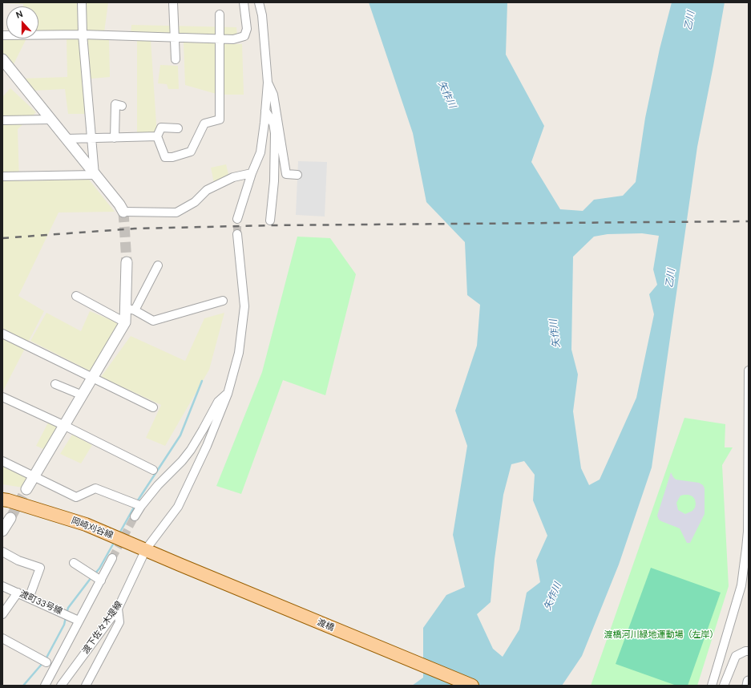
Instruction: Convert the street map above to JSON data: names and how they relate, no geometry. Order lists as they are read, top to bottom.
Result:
{
  "streets": {
    "main road": ["岡崎刈谷線", "渡橋"],
    "street": ["渡町33号線", "渡下佐々木堤線"]
  },
  "crossings": [
    ["岡崎刈谷線", "渡橋"],
    ["岡崎刈谷線", "渡下佐々木堤線"]
  ],
  "water": ["乙川", "矢作川"],
  "parks": ["渡橋河川緑地運動場（左岸）"],
  "north": "top"
}
